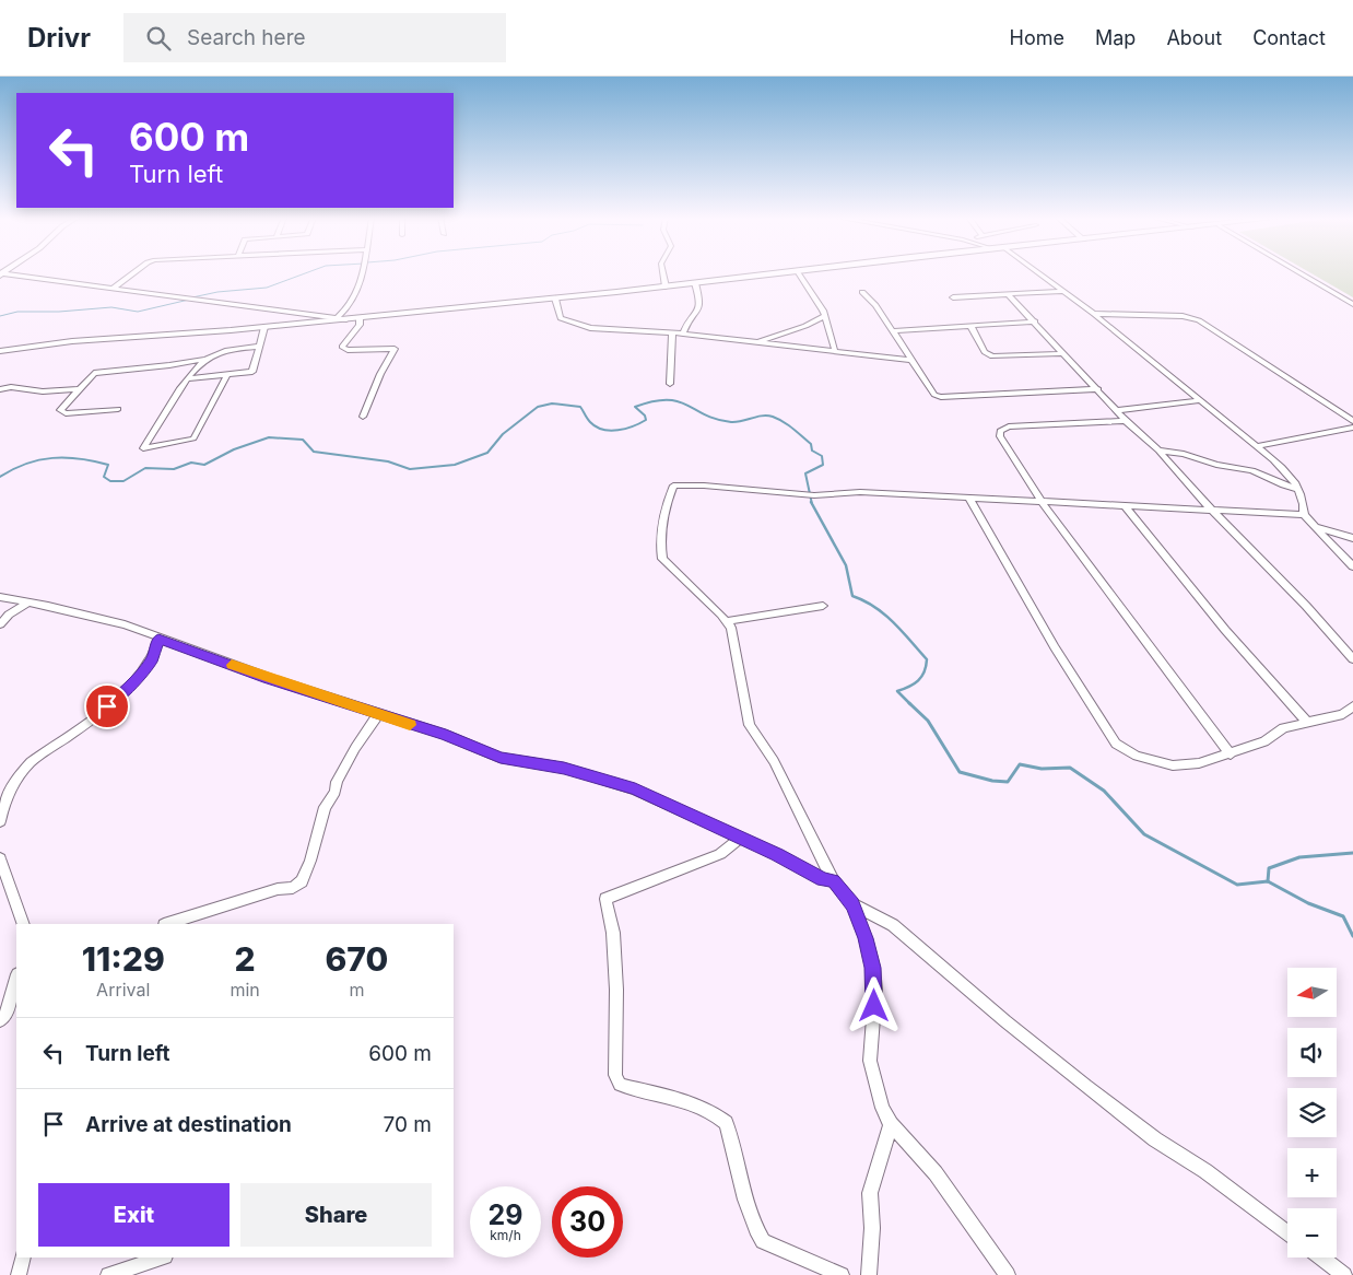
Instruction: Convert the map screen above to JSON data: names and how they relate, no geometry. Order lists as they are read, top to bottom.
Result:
{
  "north": "left",
  "page": {
    "header": "Drivr",
    "search": "Search here",
    "nav": [
      "Home",
      "Map",
      "About",
      "Contact"
    ],
    "turn": ["600 m", "Turn left"],
    "eta": [
      "11:29",
      "Arrival",
      "2",
      "min",
      "670",
      "m"
    ],
    "map_buttons": ["+", "−"],
    "list": [
      {
        "name": "Turn left",
        "value": "600 m"
      },
      {
        "name": "Arrive at destination",
        "value": "70 m"
      }
    ],
    "buttons": ["Exit", "Share"],
    "speed": "29 km/h",
    "limit": "30"
  }
}
